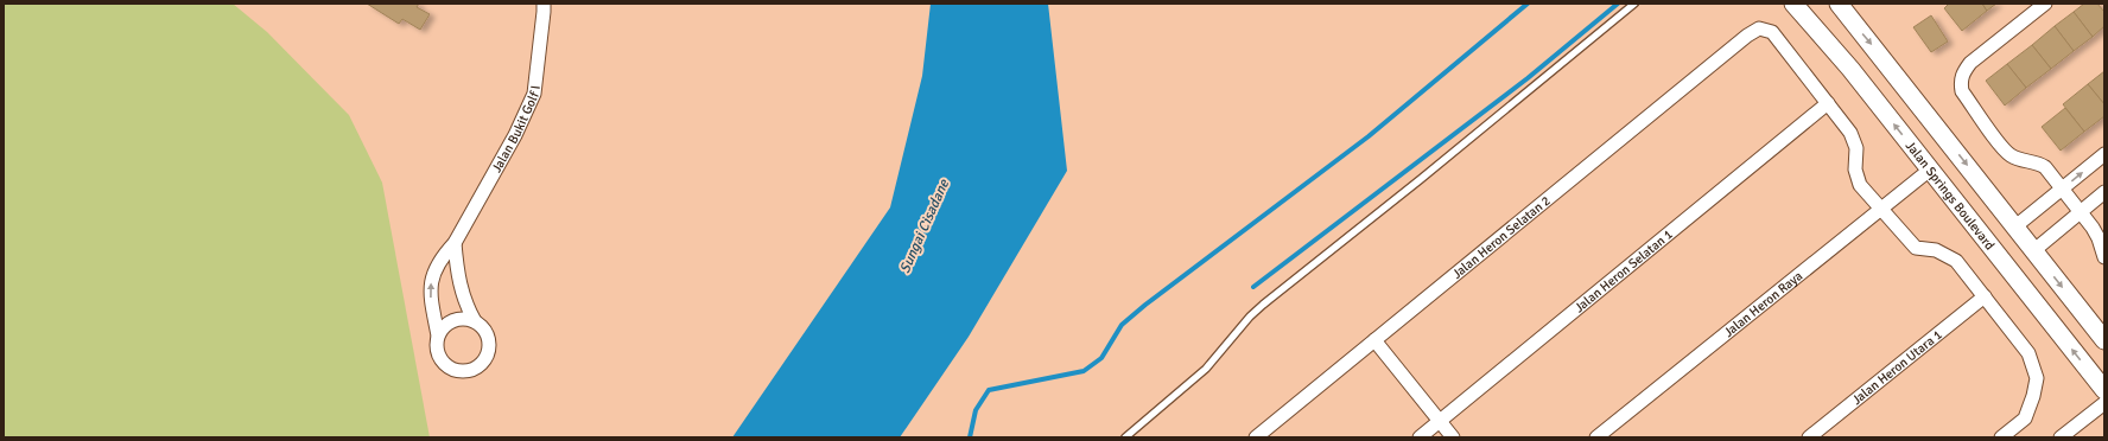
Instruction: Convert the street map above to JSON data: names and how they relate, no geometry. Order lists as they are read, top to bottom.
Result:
{
  "streets": {
    "main road": ["Jalan Springs Boulevard"],
    "street": [
      "Jalan Bukit Golf I",
      "Jalan Heron Selatan 2",
      "Jalan Heron Selatan 1",
      "Jalan Heron Raya",
      "Jalan Heron Utara 1"
    ]
  },
  "crossings": [
    ["Jalan Springs Boulevard", "Jalan Heron Raya"],
    ["Jalan Heron Selatan 2", "Jalan Heron Selatan 1"]
  ],
  "water": ["Sungai Cisadane"]
}
